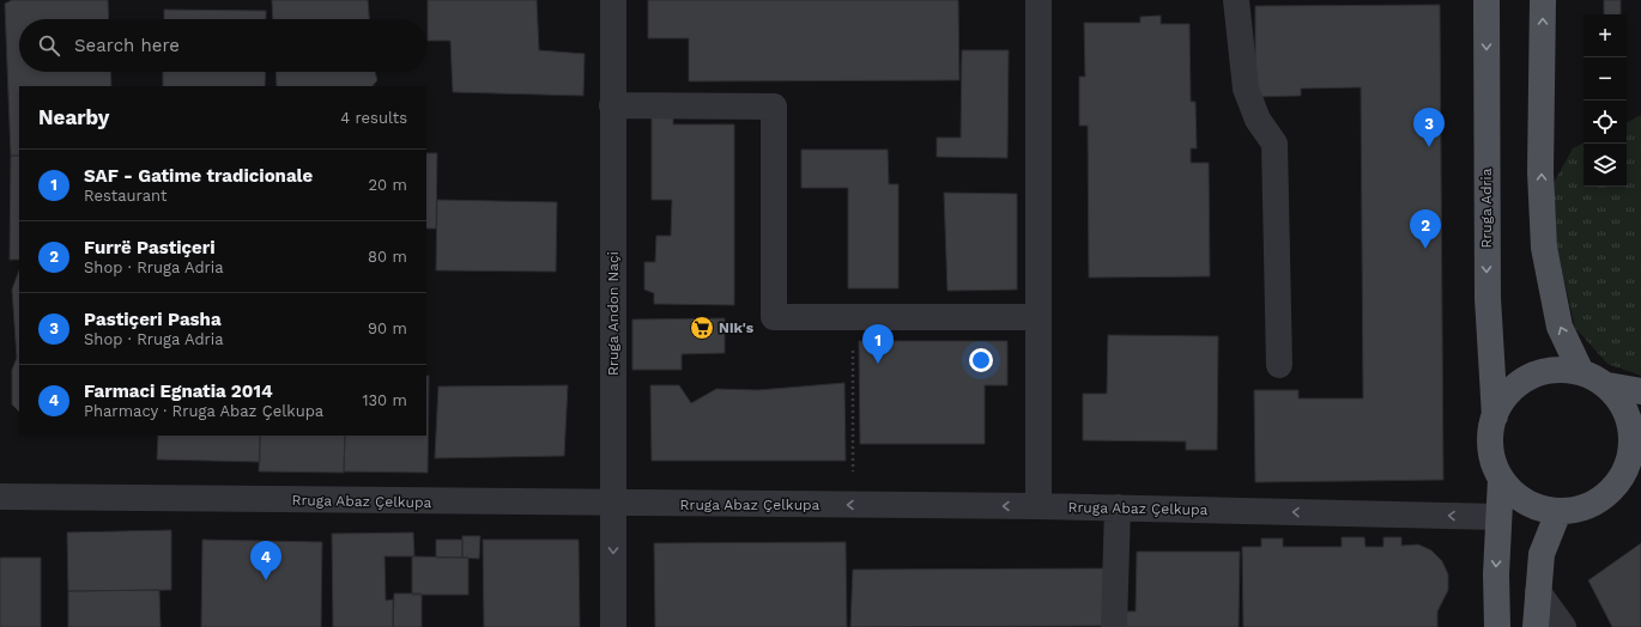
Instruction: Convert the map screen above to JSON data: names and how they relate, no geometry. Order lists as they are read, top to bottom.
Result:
{
  "streets": {
    "main road": ["Rruga Adria"],
    "street": ["Rruga Andon Naçi", "Rruga Abaz Çelkupa"]
  },
  "crossings": [
    ["Rruga Andon Naçi", "Rruga Abaz Çelkupa"]
  ],
  "one_way": ["Rruga Abaz Çelkupa"],
  "places": {
    "supermarket": ["Nik's"]
  },
  "page": {
    "map_buttons": ["+", "−"],
    "search": "Search here",
    "heading": ["Nearby", "4 results"],
    "pins": [
      "3",
      "2",
      "1",
      "4"
    ],
    "list": [
      {
        "mark": "1",
        "name": "SAF - Gatime tradicionale",
        "note": "Restaurant",
        "value": "20 m"
      },
      {
        "mark": "2",
        "name": "Furrë Pastiçeri",
        "note": "Shop · Rruga Adria",
        "value": "80 m"
      },
      {
        "mark": "3",
        "name": "Pastiçeri Pasha",
        "note": "Shop · Rruga Adria",
        "value": "90 m"
      },
      {
        "mark": "4",
        "name": "Farmaci Egnatia 2014",
        "note": "Pharmacy · Rruga Abaz Çelkupa",
        "value": "130 m"
      }
    ]
  }
}
